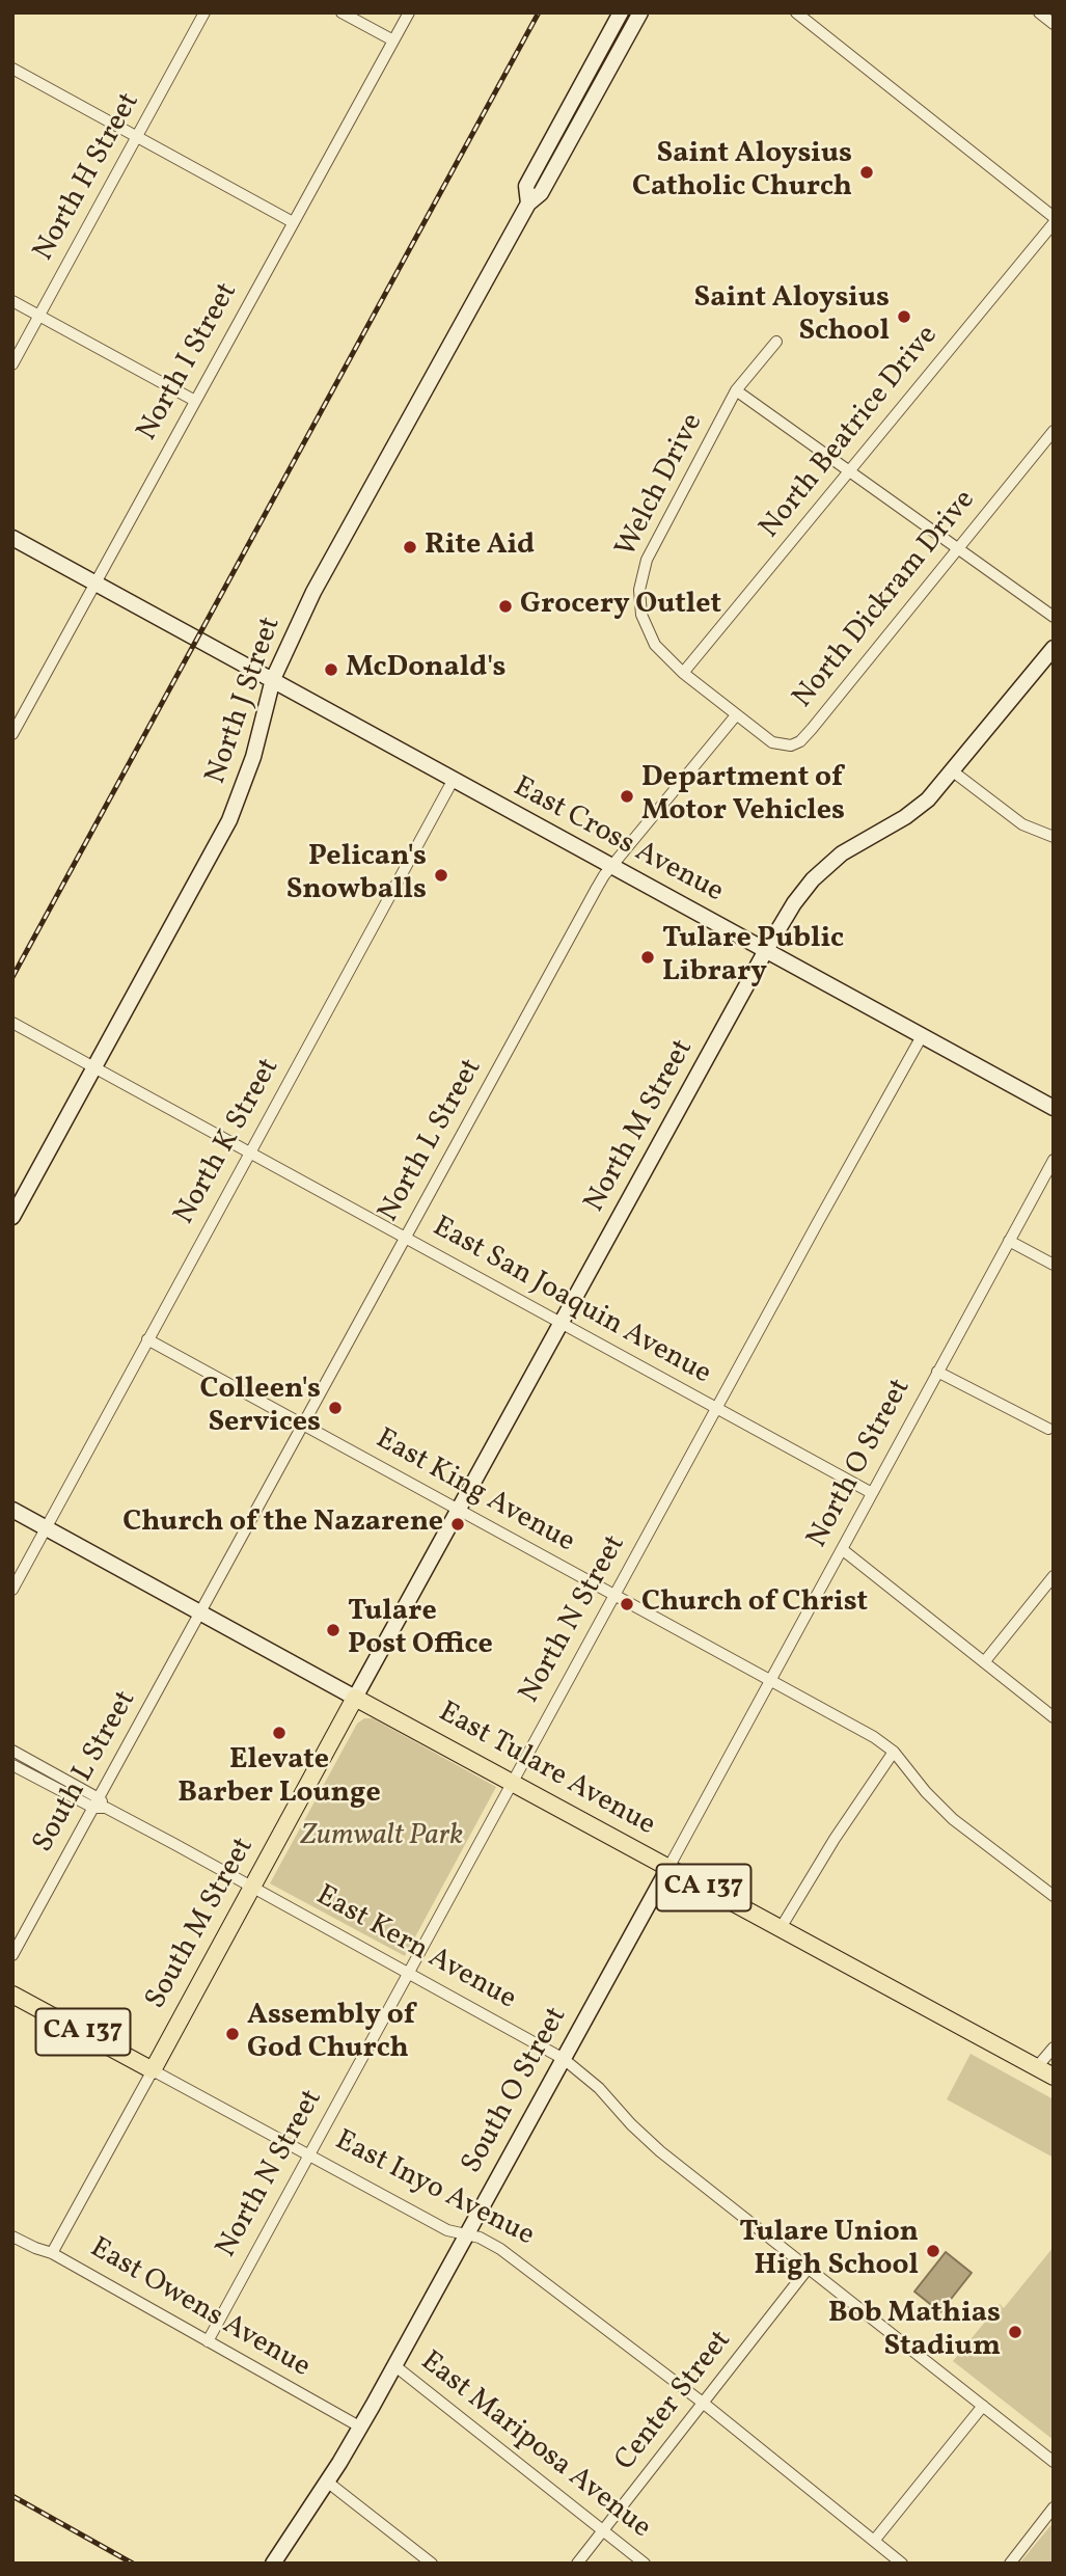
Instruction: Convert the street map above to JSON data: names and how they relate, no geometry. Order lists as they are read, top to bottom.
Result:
{
  "streets": {
    "main road": [
      "North J Street",
      "East Cross Avenue",
      "North M Street",
      "East Tulare Avenue",
      "CA 137",
      "South M Street",
      "South O Street",
      "East Inyo Avenue"
    ],
    "street": [
      "North H Street",
      "North I Street",
      "North Beatrice Drive",
      "Welch Drive",
      "North Dickram Drive",
      "North L Street",
      "North K Street",
      "East San Joaquin Avenue",
      "North O Street",
      "East King Avenue",
      "North N Street",
      "South L Street",
      "East Kern Avenue",
      "East Owens Avenue",
      "Center Street",
      "East Mariposa Avenue"
    ]
  },
  "crossings": [
    ["North I Street", "East Cross Avenue"],
    ["North Beatrice Drive", "Welch Drive"],
    ["Welch Drive", "North Dickram Drive"],
    ["Welch Drive", "North L Street"],
    ["North Dickram Drive", "North L Street"],
    ["North J Street", "East Cross Avenue"],
    ["North J Street", "East San Joaquin Avenue"],
    ["East Cross Avenue", "North M Street"],
    ["East Cross Avenue", "North L Street"],
    ["East Cross Avenue", "North K Street"],
    ["East Cross Avenue", "North N Street"],
    ["North M Street", "East San Joaquin Avenue"],
    ["North M Street", "East King Avenue"],
    ["North M Street", "East Tulare Avenue"],
    ["North M Street", "South M Street"],
    ["North L Street", "East San Joaquin Avenue"],
    ["North L Street", "East King Avenue"],
    ["North L Street", "East Tulare Avenue"],
    ["North L Street", "South L Street"],
    ["North K Street", "East San Joaquin Avenue"],
    ["North K Street", "East King Avenue"],
    ["North K Street", "East Tulare Avenue"],
    ["East San Joaquin Avenue", "North O Street"],
    ["East San Joaquin Avenue", "North N Street"],
    ["North O Street", "East King Avenue"],
    ["North O Street", "East Tulare Avenue"],
    ["North O Street", "South O Street"],
    ["East King Avenue", "North N Street"],
    ["North N Street", "East Tulare Avenue"],
    ["North N Street", "East Kern Avenue"],
    ["North N Street", "East Inyo Avenue"],
    ["North N Street", "East Owens Avenue"],
    ["East Tulare Avenue", "South L Street"],
    ["East Tulare Avenue", "South M Street"],
    ["East Tulare Avenue", "South O Street"],
    ["South L Street", "East Kern Avenue"],
    ["South M Street", "East Kern Avenue"],
    ["South M Street", "East Inyo Avenue"],
    ["South M Street", "East Owens Avenue"],
    ["East Kern Avenue", "South O Street"],
    ["East Kern Avenue", "Center Street"],
    ["South O Street", "East Inyo Avenue"],
    ["South O Street", "East Owens Avenue"],
    ["South O Street", "East Mariposa Avenue"],
    ["East Inyo Avenue", "Center Street"],
    ["Center Street", "East Mariposa Avenue"]
  ],
  "parks": ["Zumwalt Park"],
  "places": [
    "Saint Aloysius Catholic Church",
    "Saint Aloysius School",
    "Rite Aid",
    "Grocery Outlet",
    "McDonald's",
    "Department of Motor Vehicles",
    "Pelican's Snowballs",
    "Tulare Public Library",
    "Colleen's Services",
    "Church of the Nazarene",
    "Church of Christ",
    "Tulare Post Office",
    "Elevate Barber Lounge",
    "Assembly of God Church",
    "Tulare Union High School",
    "Bob Mathias Stadium"
  ]
}
